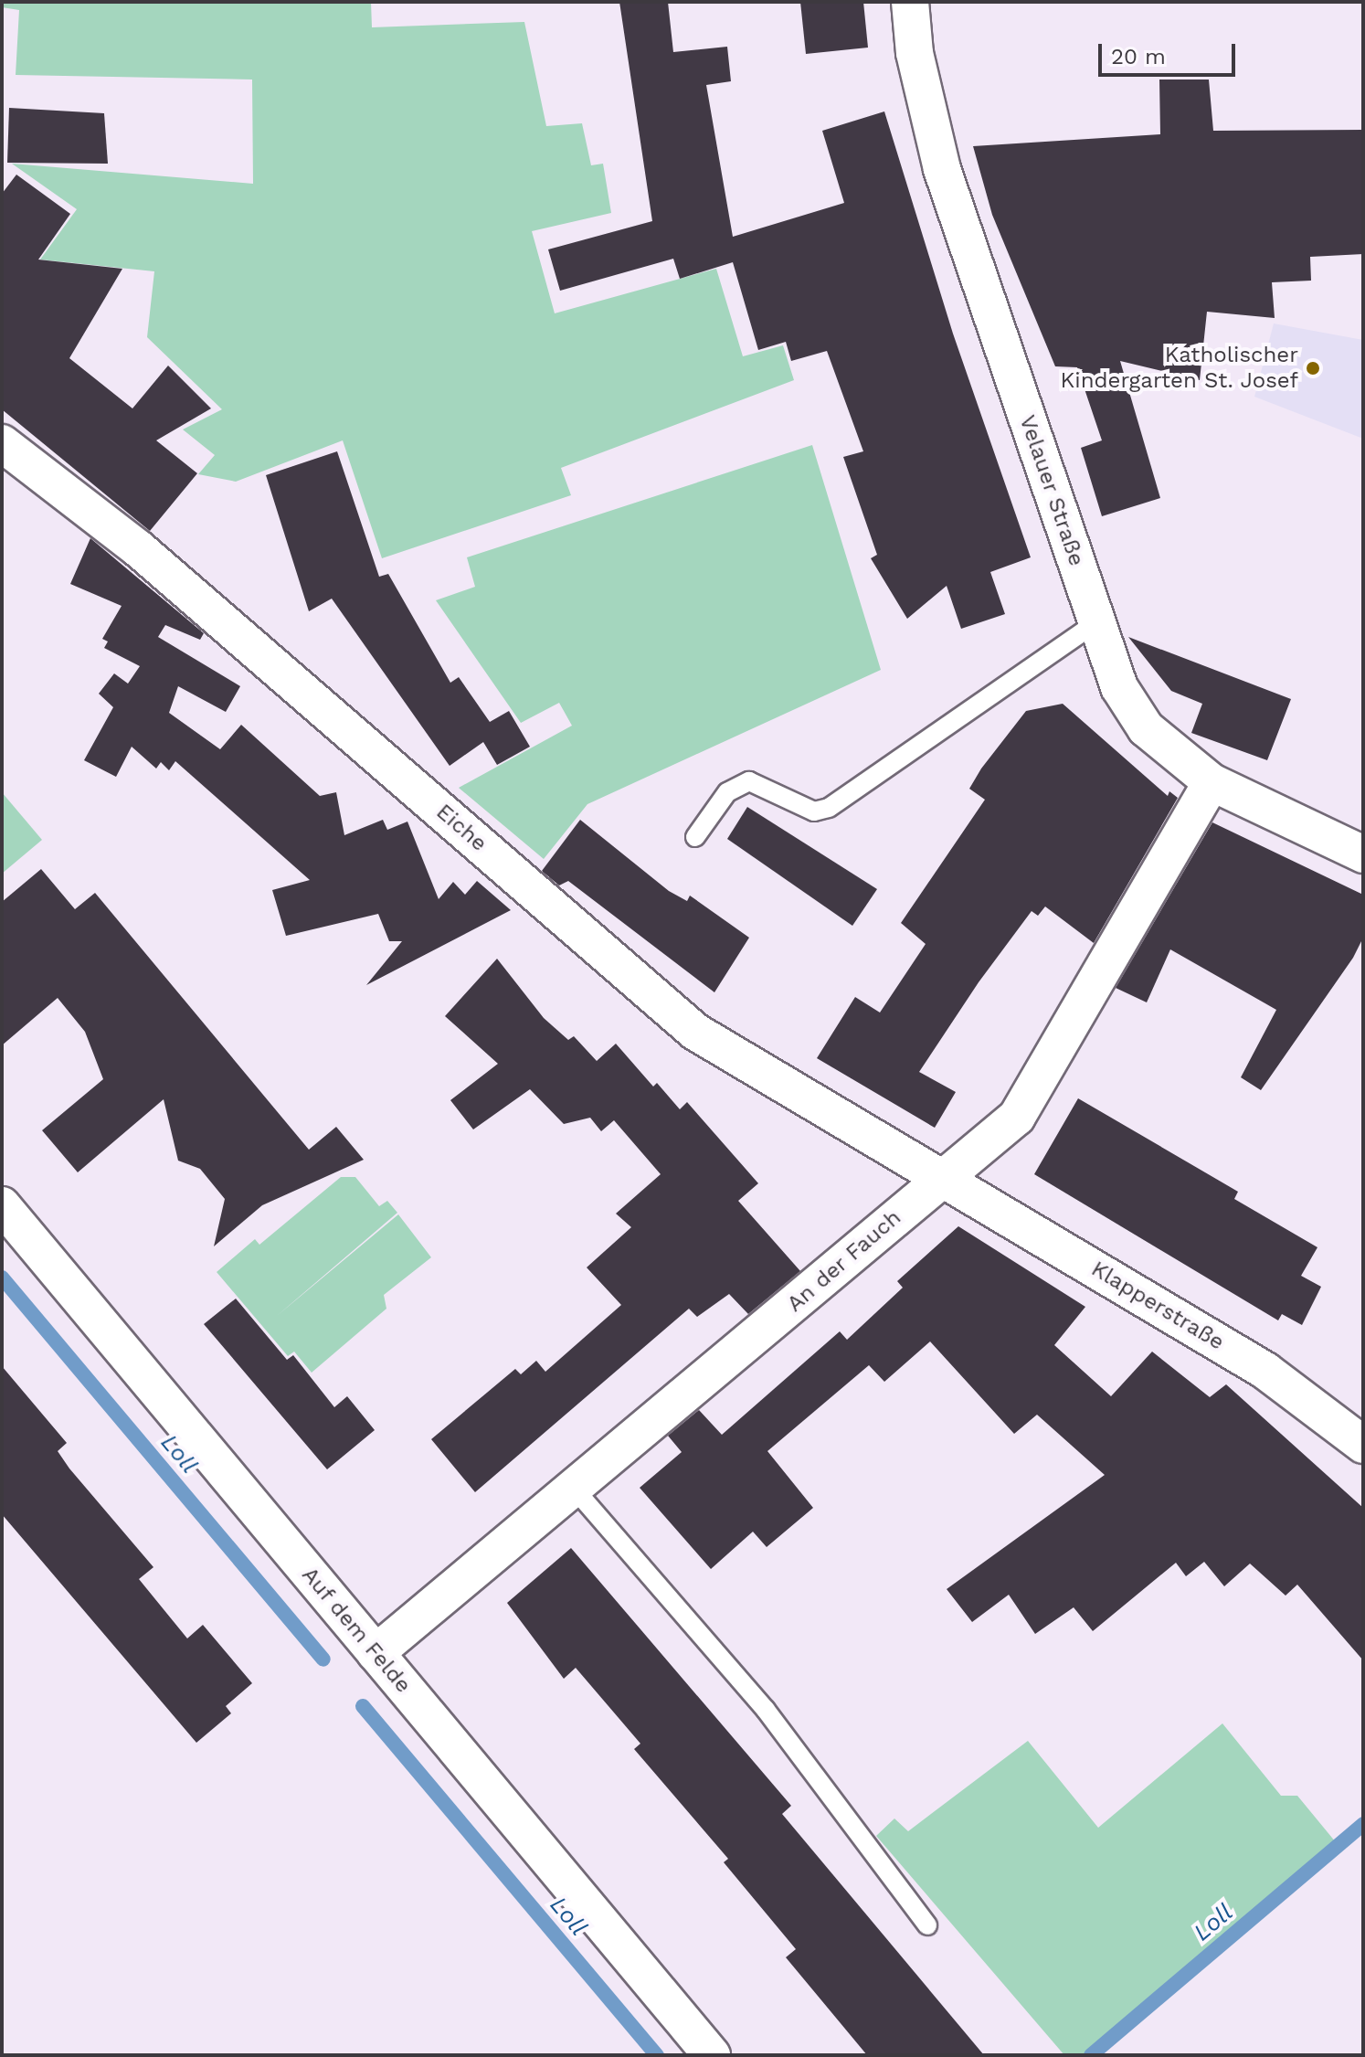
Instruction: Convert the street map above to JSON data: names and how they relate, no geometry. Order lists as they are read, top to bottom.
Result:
{
  "streets": {
    "street": [
      "Velauer Straße",
      "Eiche",
      "An der Fauch",
      "Klapperstraße",
      "Auf dem Felde"
    ]
  },
  "crossings": [
    ["Velauer Straße", "An der Fauch"],
    ["Eiche", "An der Fauch"],
    ["Eiche", "Klapperstraße"],
    ["An der Fauch", "Klapperstraße"],
    ["An der Fauch", "Auf dem Felde"]
  ],
  "water": ["Loll"],
  "places": ["Katholischer Kindergarten St. Josef"],
  "scale_bar": "20 m"
}
